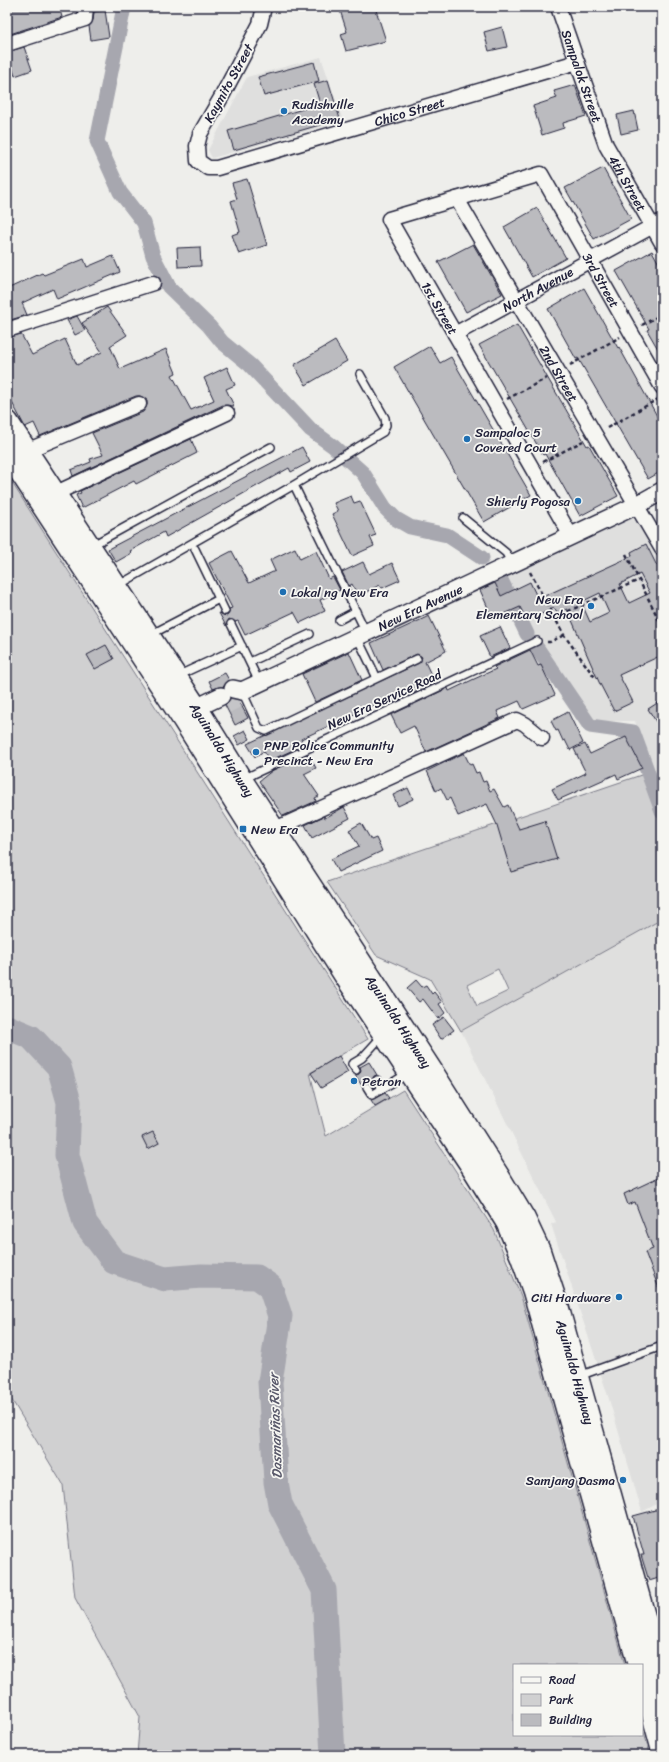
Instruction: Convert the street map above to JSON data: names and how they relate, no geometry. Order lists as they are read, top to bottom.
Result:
{
  "streets": {
    "main road": ["Aguinaldo Highway"],
    "street": [
      "Sampalok Street",
      "Kaymito Street",
      "Chico Street",
      "4th Street",
      "3rd Street",
      "North Avenue",
      "1st Street",
      "2nd Street",
      "New Era Avenue"
    ],
    "lane": ["New Era Service Road"]
  },
  "crossings": [
    ["Sampalok Street", "Chico Street"],
    ["Sampalok Street", "4th Street"],
    ["Kaymito Street", "Chico Street"],
    ["4th Street", "North Avenue"],
    ["3rd Street", "North Avenue"],
    ["3rd Street", "1st Street"],
    ["North Avenue", "1st Street"],
    ["North Avenue", "2nd Street"],
    ["1st Street", "2nd Street"],
    ["1st Street", "New Era Avenue"],
    ["2nd Street", "New Era Avenue"],
    ["New Era Avenue", "Aguinaldo Highway"],
    ["New Era Service Road", "Aguinaldo Highway"]
  ],
  "water": ["Dasmariñas River"],
  "places": {
    "other": [
      "Rudishville Academy",
      "Sampaloc 5 Covered Court",
      "Shierly Pogosa",
      "Lokal ng New Era",
      "New Era Elementary School",
      "PNP Police Community Precinct - New Era",
      "Petron",
      "Citi Hardware",
      "Samjang Dasma"
    ],
    "transit": ["New Era"]
  },
  "legend": ["Road", "Park", "Building"]
}
